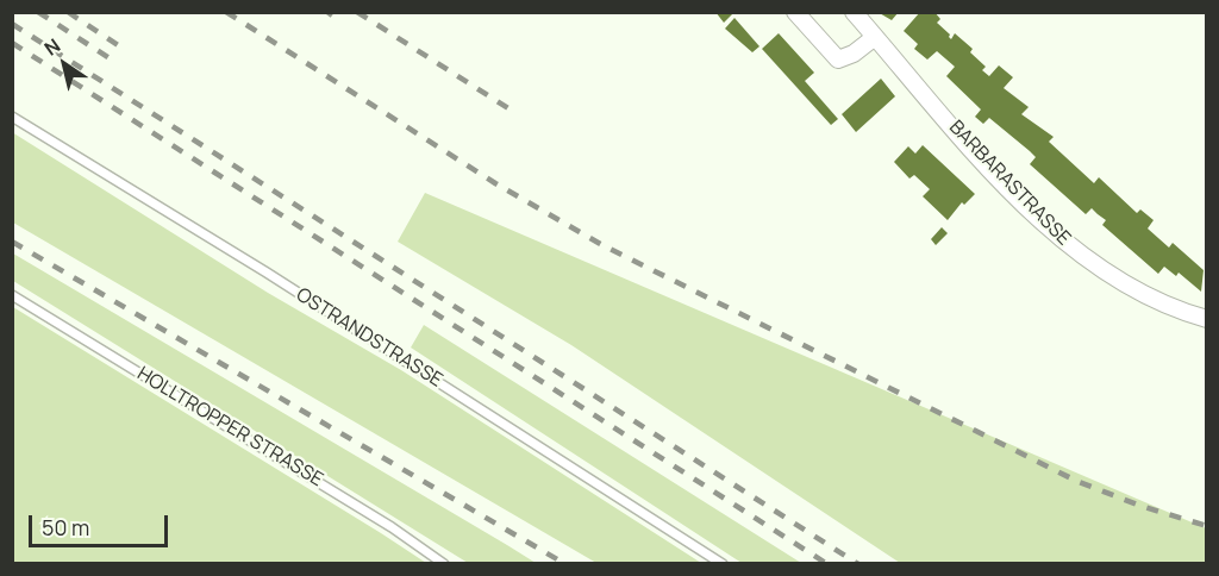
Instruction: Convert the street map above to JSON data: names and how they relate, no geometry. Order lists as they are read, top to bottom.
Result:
{
  "streets": {
    "street": ["BARBARASTRASSE"],
    "lane": ["OSTRANDSTRASSE", "HOLLTROPPER STRASSE"]
  },
  "scale_bar": "50 m",
  "north": "top left"
}
